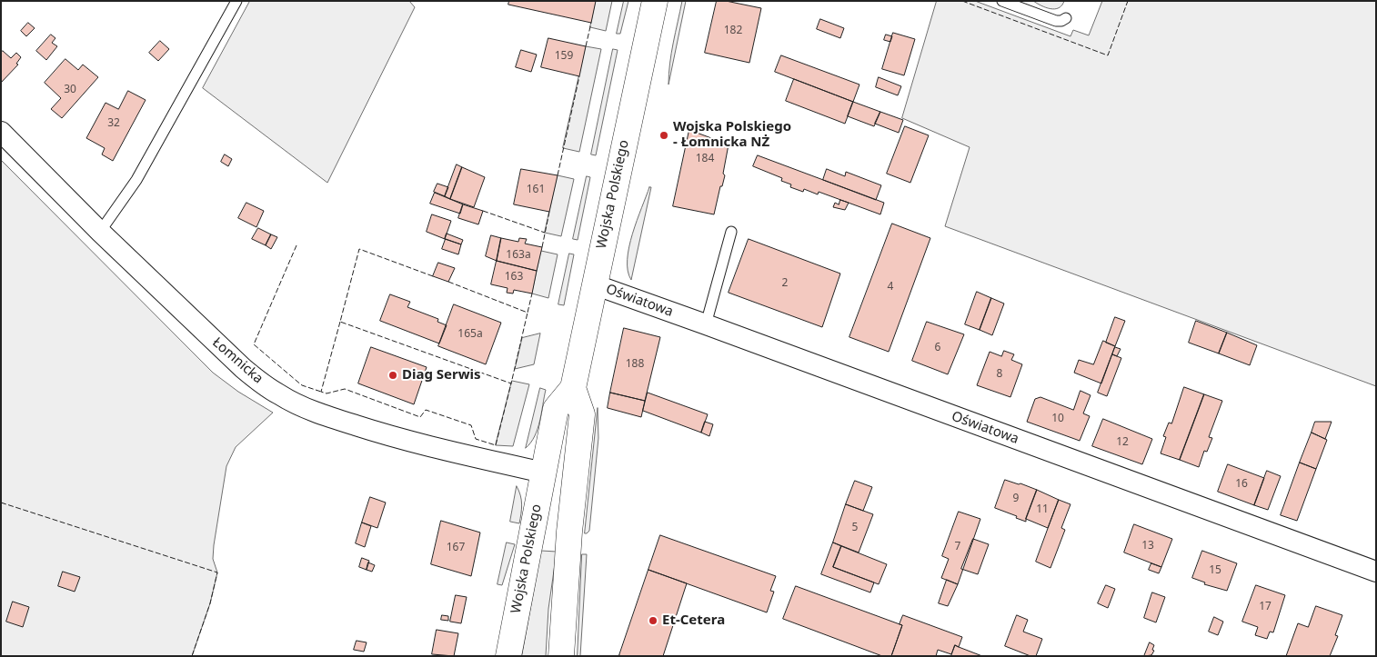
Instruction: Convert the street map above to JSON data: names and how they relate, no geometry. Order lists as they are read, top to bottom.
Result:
{
  "streets": {
    "main road": ["Wojska Polskiego"],
    "street": ["Oświatowa", "Łomnicka"]
  },
  "crossings": [
    ["Wojska Polskiego", "Oświatowa"],
    ["Wojska Polskiego", "Łomnicka"]
  ],
  "places": ["Wojska Polskiego - Łomnicka NŻ", "Diag Serwis", "Et-Cetera"],
  "house_numbers": [
    "182",
    "159",
    "30",
    "32",
    "184",
    "161",
    "163a",
    "163",
    "2",
    "4",
    "165a",
    "6",
    "188",
    "8",
    "10",
    "12",
    "16",
    "9",
    "11",
    "5",
    "13",
    "7",
    "167",
    "15",
    "17"
  ]
}
